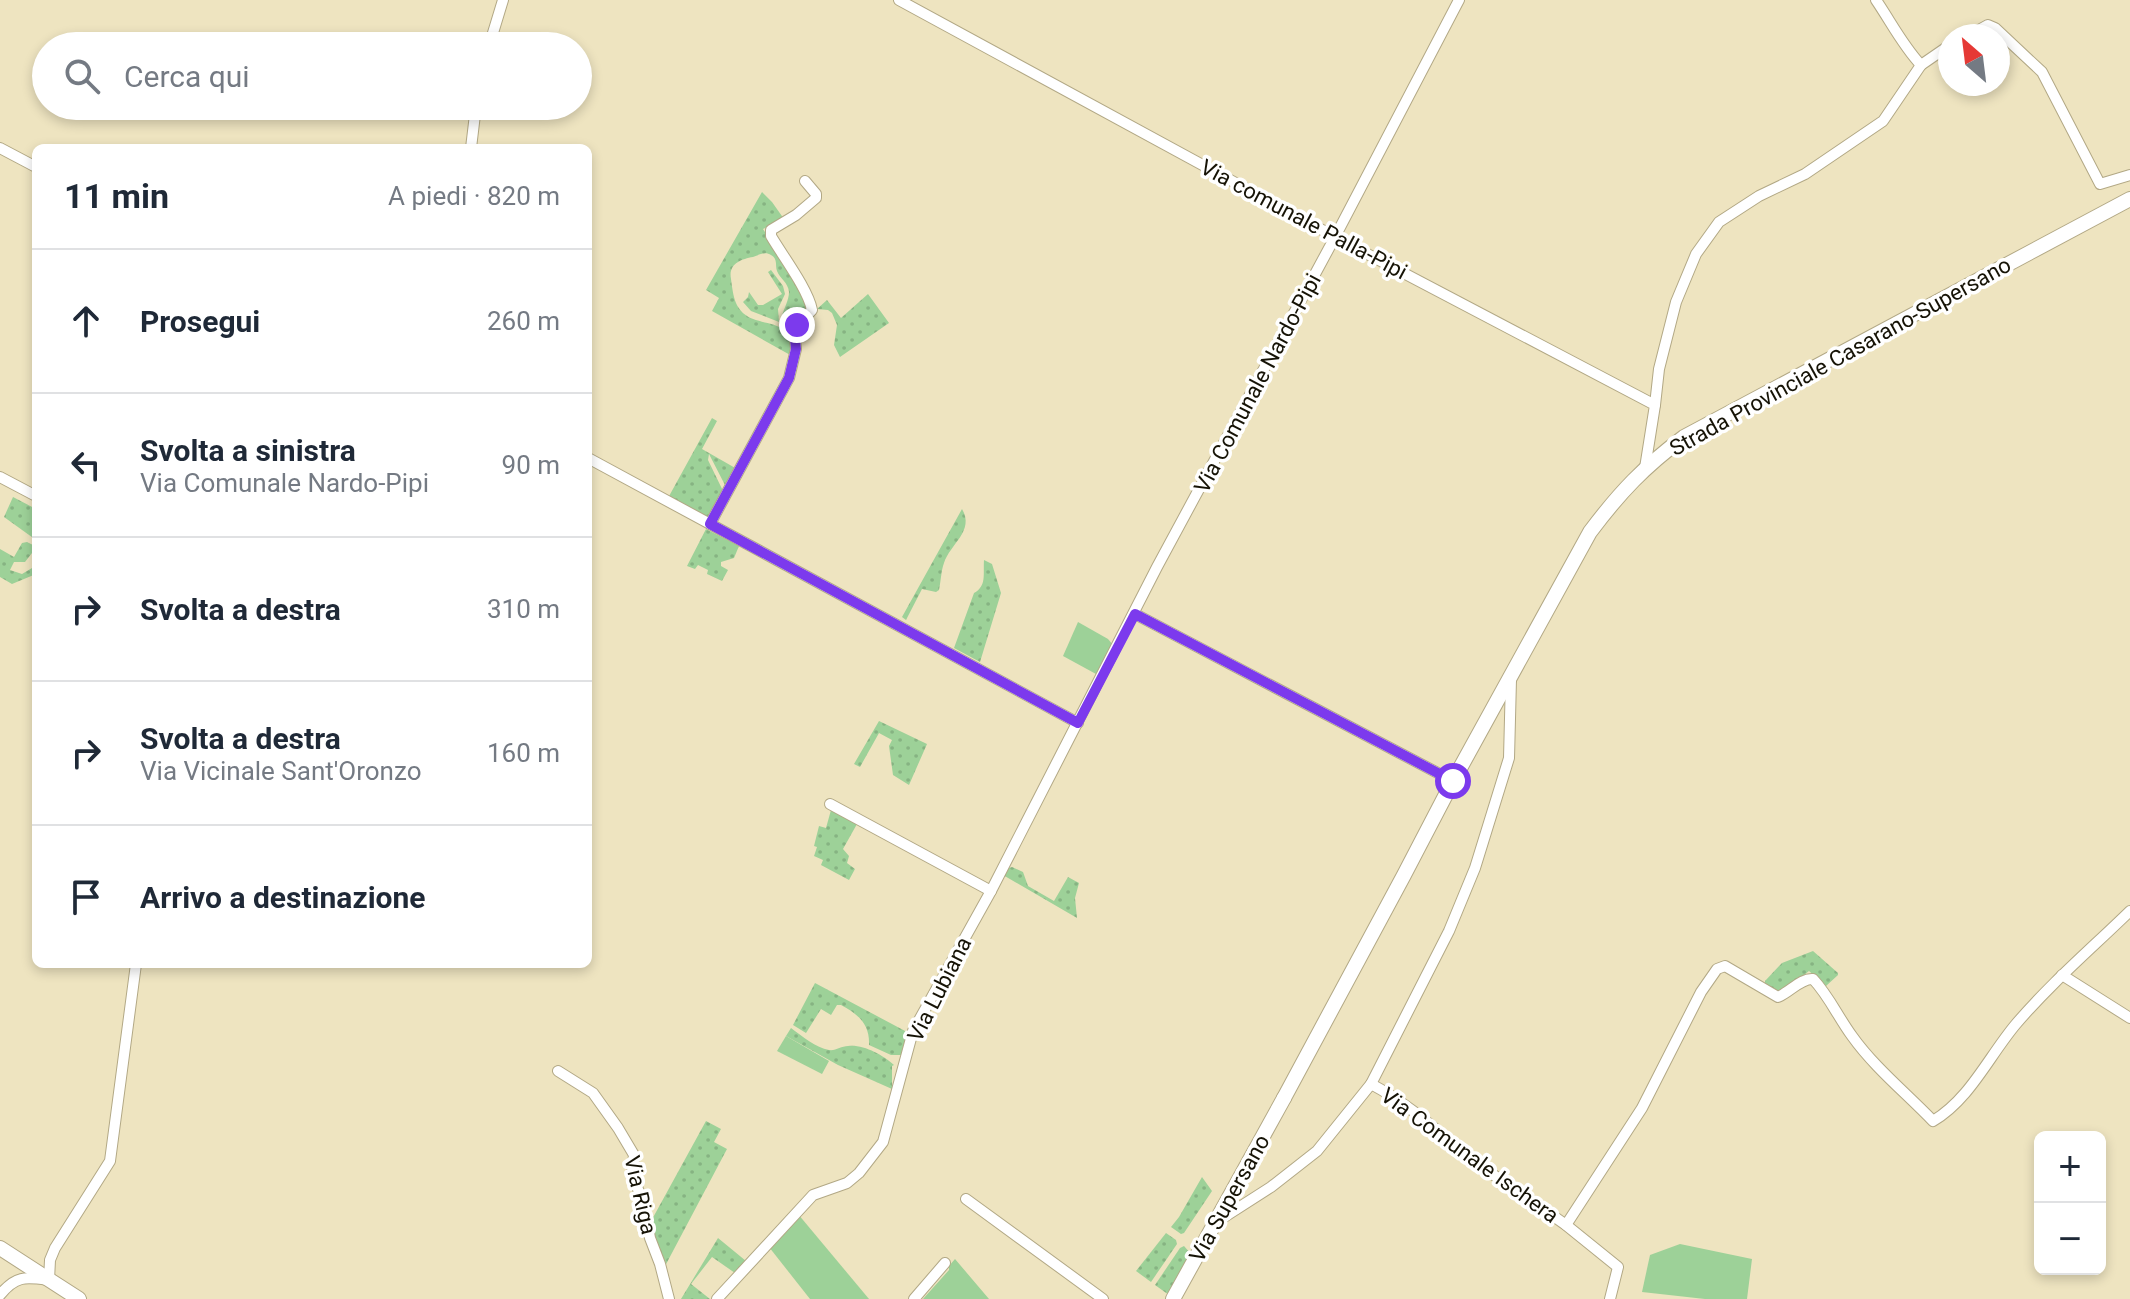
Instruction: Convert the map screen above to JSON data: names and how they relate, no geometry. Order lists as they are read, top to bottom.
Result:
{
  "streets": {
    "main road": ["Strada Provinciale Casarano-Supersano", "Via Supersano"],
    "street": [
      "Via comunale Palla-Pipi",
      "Via Comunale Nardo-Pipi",
      "Via Lubiana",
      "Via Comunale Ischera",
      "Via Riga"
    ]
  },
  "crossings": [
    ["Via comunale Palla-Pipi", "Via Comunale Nardo-Pipi"],
    ["Strada Provinciale Casarano-Supersano", "Via Supersano"],
    ["Via Comunale Nardo-Pipi", "Via Lubiana"],
    ["Via Comunale Ischera", "Via Supersano"]
  ],
  "north": "top left",
  "page": {
    "search": "Cerca qui",
    "heading": ["11 min", "A piedi · 820 m"],
    "list": [
      ["Prosegui", "260 m"],
      ["Svolta a sinistra", "Via Comunale Nardo-Pipi", "90 m"],
      ["Svolta a destra", "310 m"],
      ["Svolta a destra", "Via Vicinale Sant'Oronzo", "160 m"],
      "Arrivo a destinazione"
    ],
    "map_buttons": ["+", "−"]
  }
}
